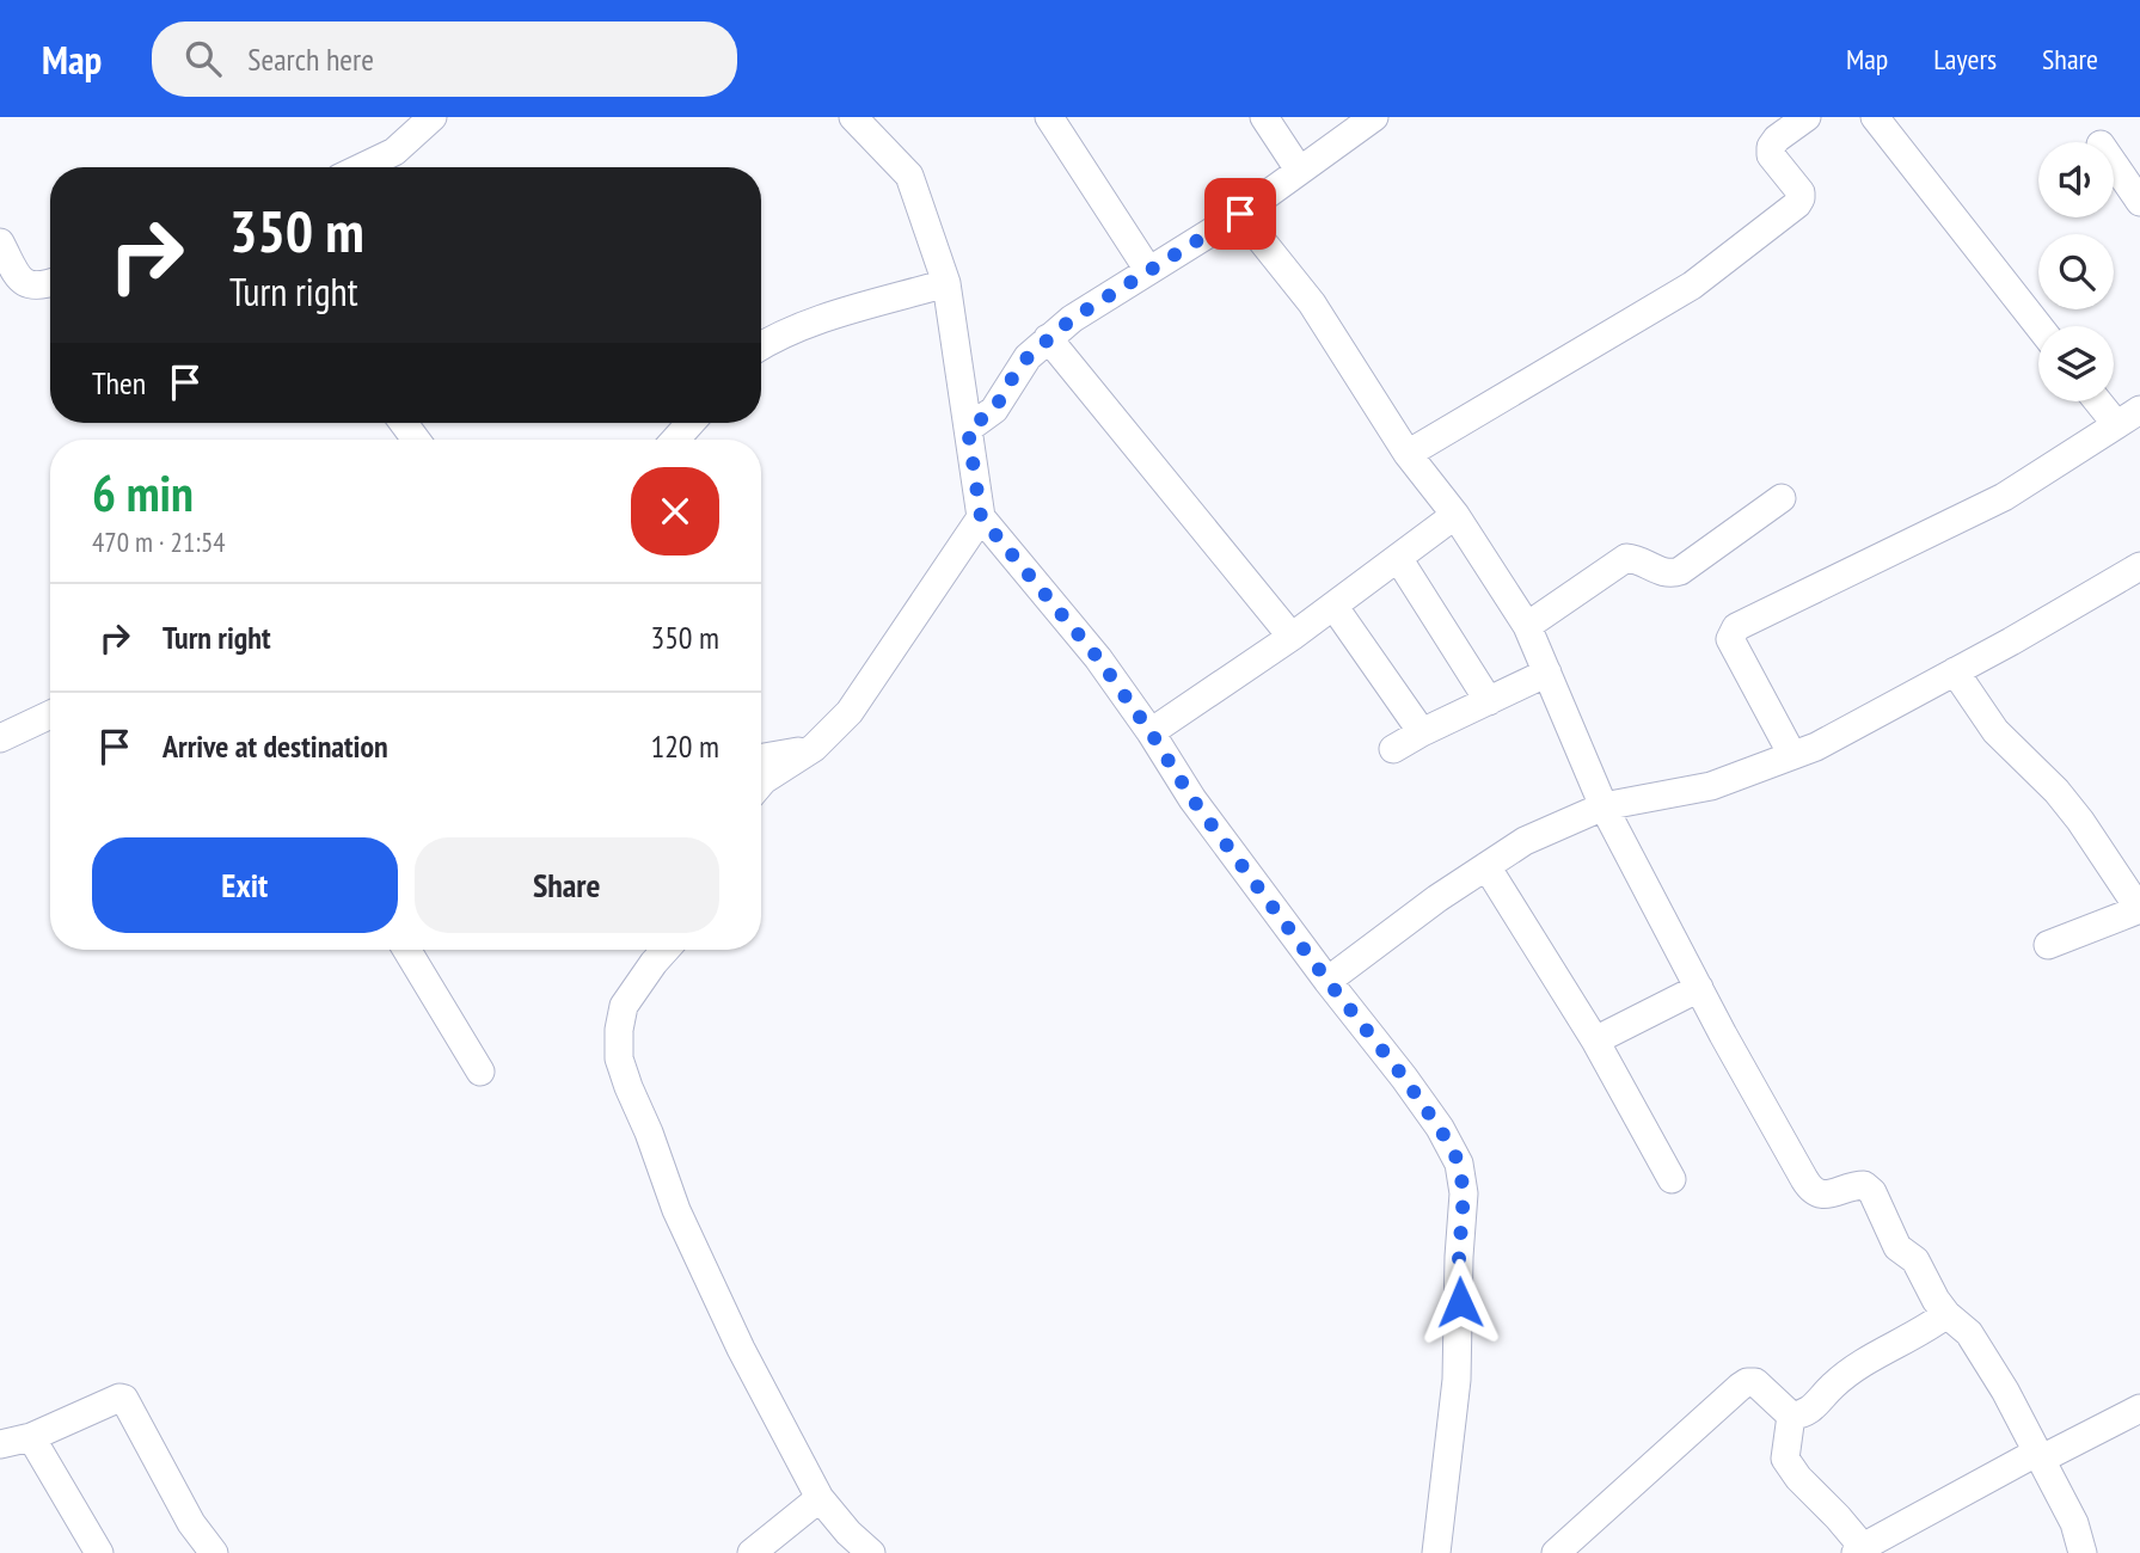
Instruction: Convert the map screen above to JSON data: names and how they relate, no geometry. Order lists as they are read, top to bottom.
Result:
{
  "page": {
    "header": "Map",
    "search": "Search here",
    "nav": ["Map", "Layers", "Share"],
    "turn": ["350 m", "Turn right"],
    "then": "Then",
    "heading": ["6 min", "470 m · 21:54"],
    "list": [
      {
        "name": "Turn right",
        "value": "350 m"
      },
      {
        "name": "Arrive at destination",
        "value": "120 m"
      }
    ],
    "buttons": ["Exit", "Share"]
  }
}
